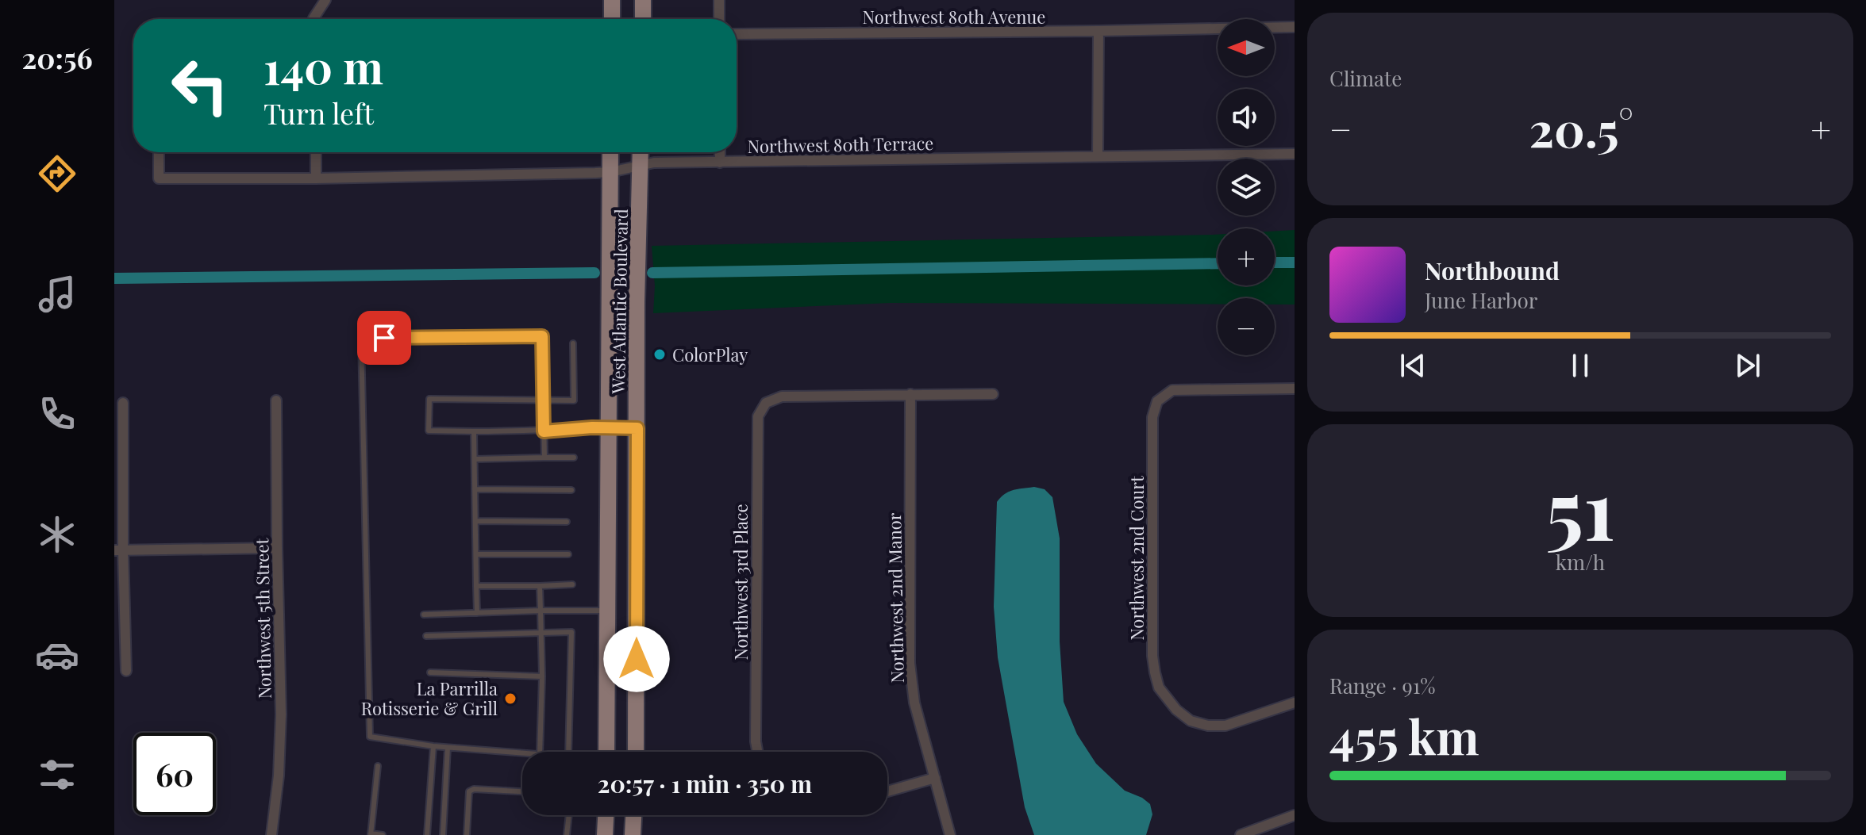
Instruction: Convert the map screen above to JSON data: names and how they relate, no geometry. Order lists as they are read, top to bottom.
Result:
{
  "streets": {
    "main road": ["West Atlantic Boulevard"],
    "street": [
      "Northwest 80th Avenue",
      "Northwest 80th Terrace",
      "Northwest 2nd Court",
      "Northwest 3rd Place",
      "Northwest 2nd Manor",
      "Northwest 5th Street"
    ]
  },
  "crossings": [
    ["Northwest 80th Terrace", "West Atlantic Boulevard"],
    ["Northwest 3rd Place", "Northwest 2nd Manor"]
  ],
  "places": ["ColorPlay", "La Parrilla Rotisserie & Grill"],
  "north": "left",
  "page": {
    "tabs": "20:56",
    "tile": [
      "Climate",
      ["51", "km/h"],
      ["Range · 91%", "455 km"]
    ],
    "map_buttons": ["+", "−"],
    "turn": ["140 m", "Turn left"],
    "heat": ["−", "20.5°", "+"],
    "song": ["Northbound", "June Harbor"],
    "limit": "60",
    "trip": "20:57 · 1 min · 350 m"
  }
}
